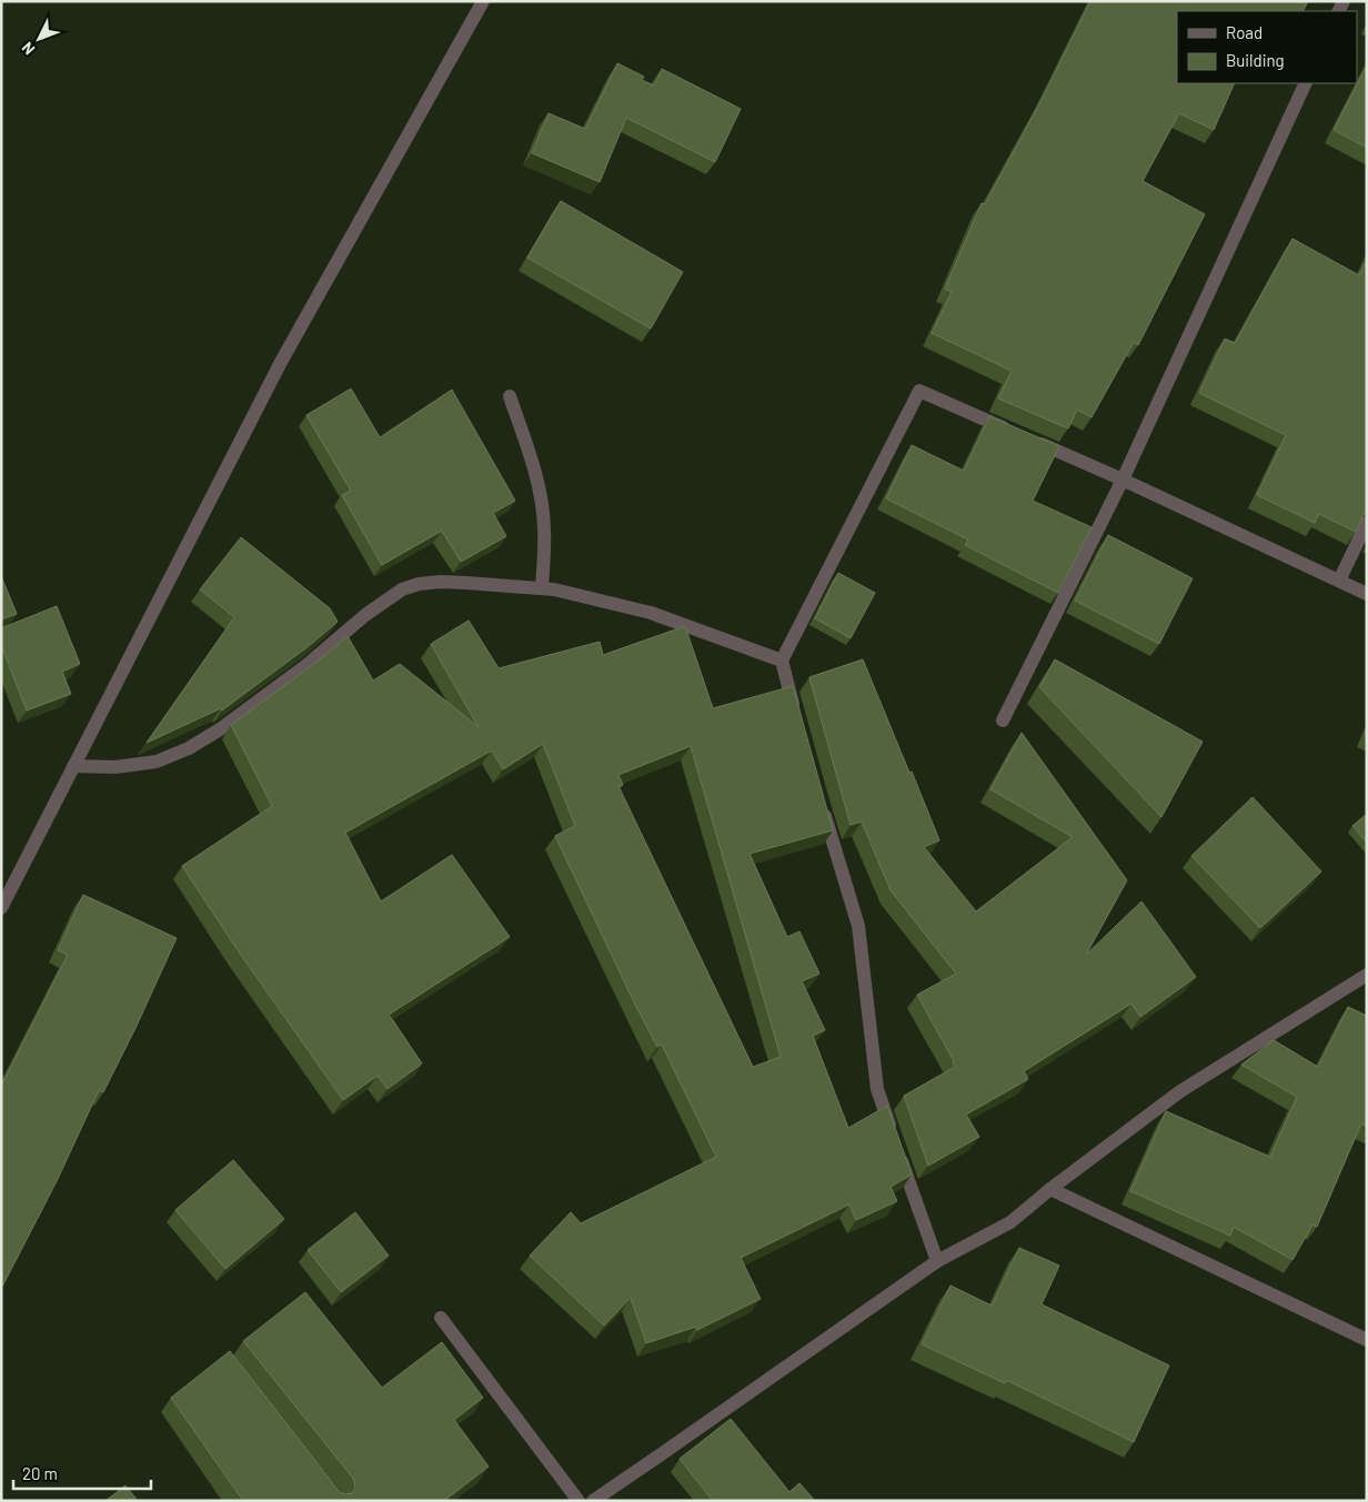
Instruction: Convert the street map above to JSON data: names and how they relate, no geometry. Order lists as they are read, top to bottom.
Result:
{
  "legend": ["Road", "Building"],
  "scale_bar": "20 m",
  "north": "bottom left"
}
